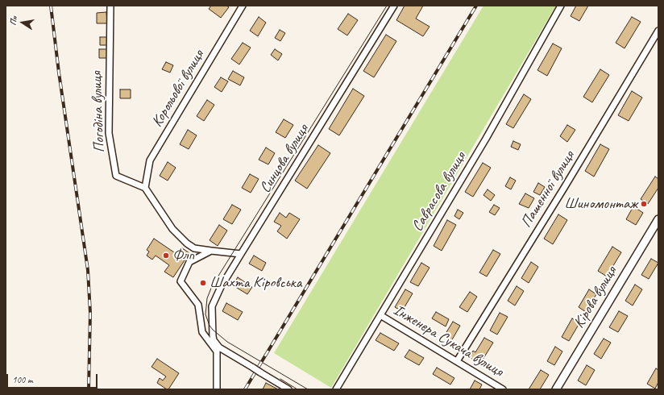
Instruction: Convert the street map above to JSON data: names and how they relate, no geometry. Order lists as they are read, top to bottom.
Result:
{
  "streets": {
    "main road": ["Кірова вулиця"],
    "street": [
      "Корольової вулиця",
      "Погодіна вулиця",
      "Синцова вулиця",
      "Пашенної вулиця",
      "Саврасова вулиця",
      "Інженера Сукача вулиця"
    ]
  },
  "crossings": [
    ["Корольової вулиця", "Погодіна вулиця"],
    ["Пашенної вулиця", "Інженера Сукача вулиця"],
    ["Саврасова вулиця", "Інженера Сукача вулиця"]
  ],
  "places": ["Шиномонтаж", "Флп", "Шахта Кіровська"],
  "scale_bar": "100 m",
  "north": "left"
}
